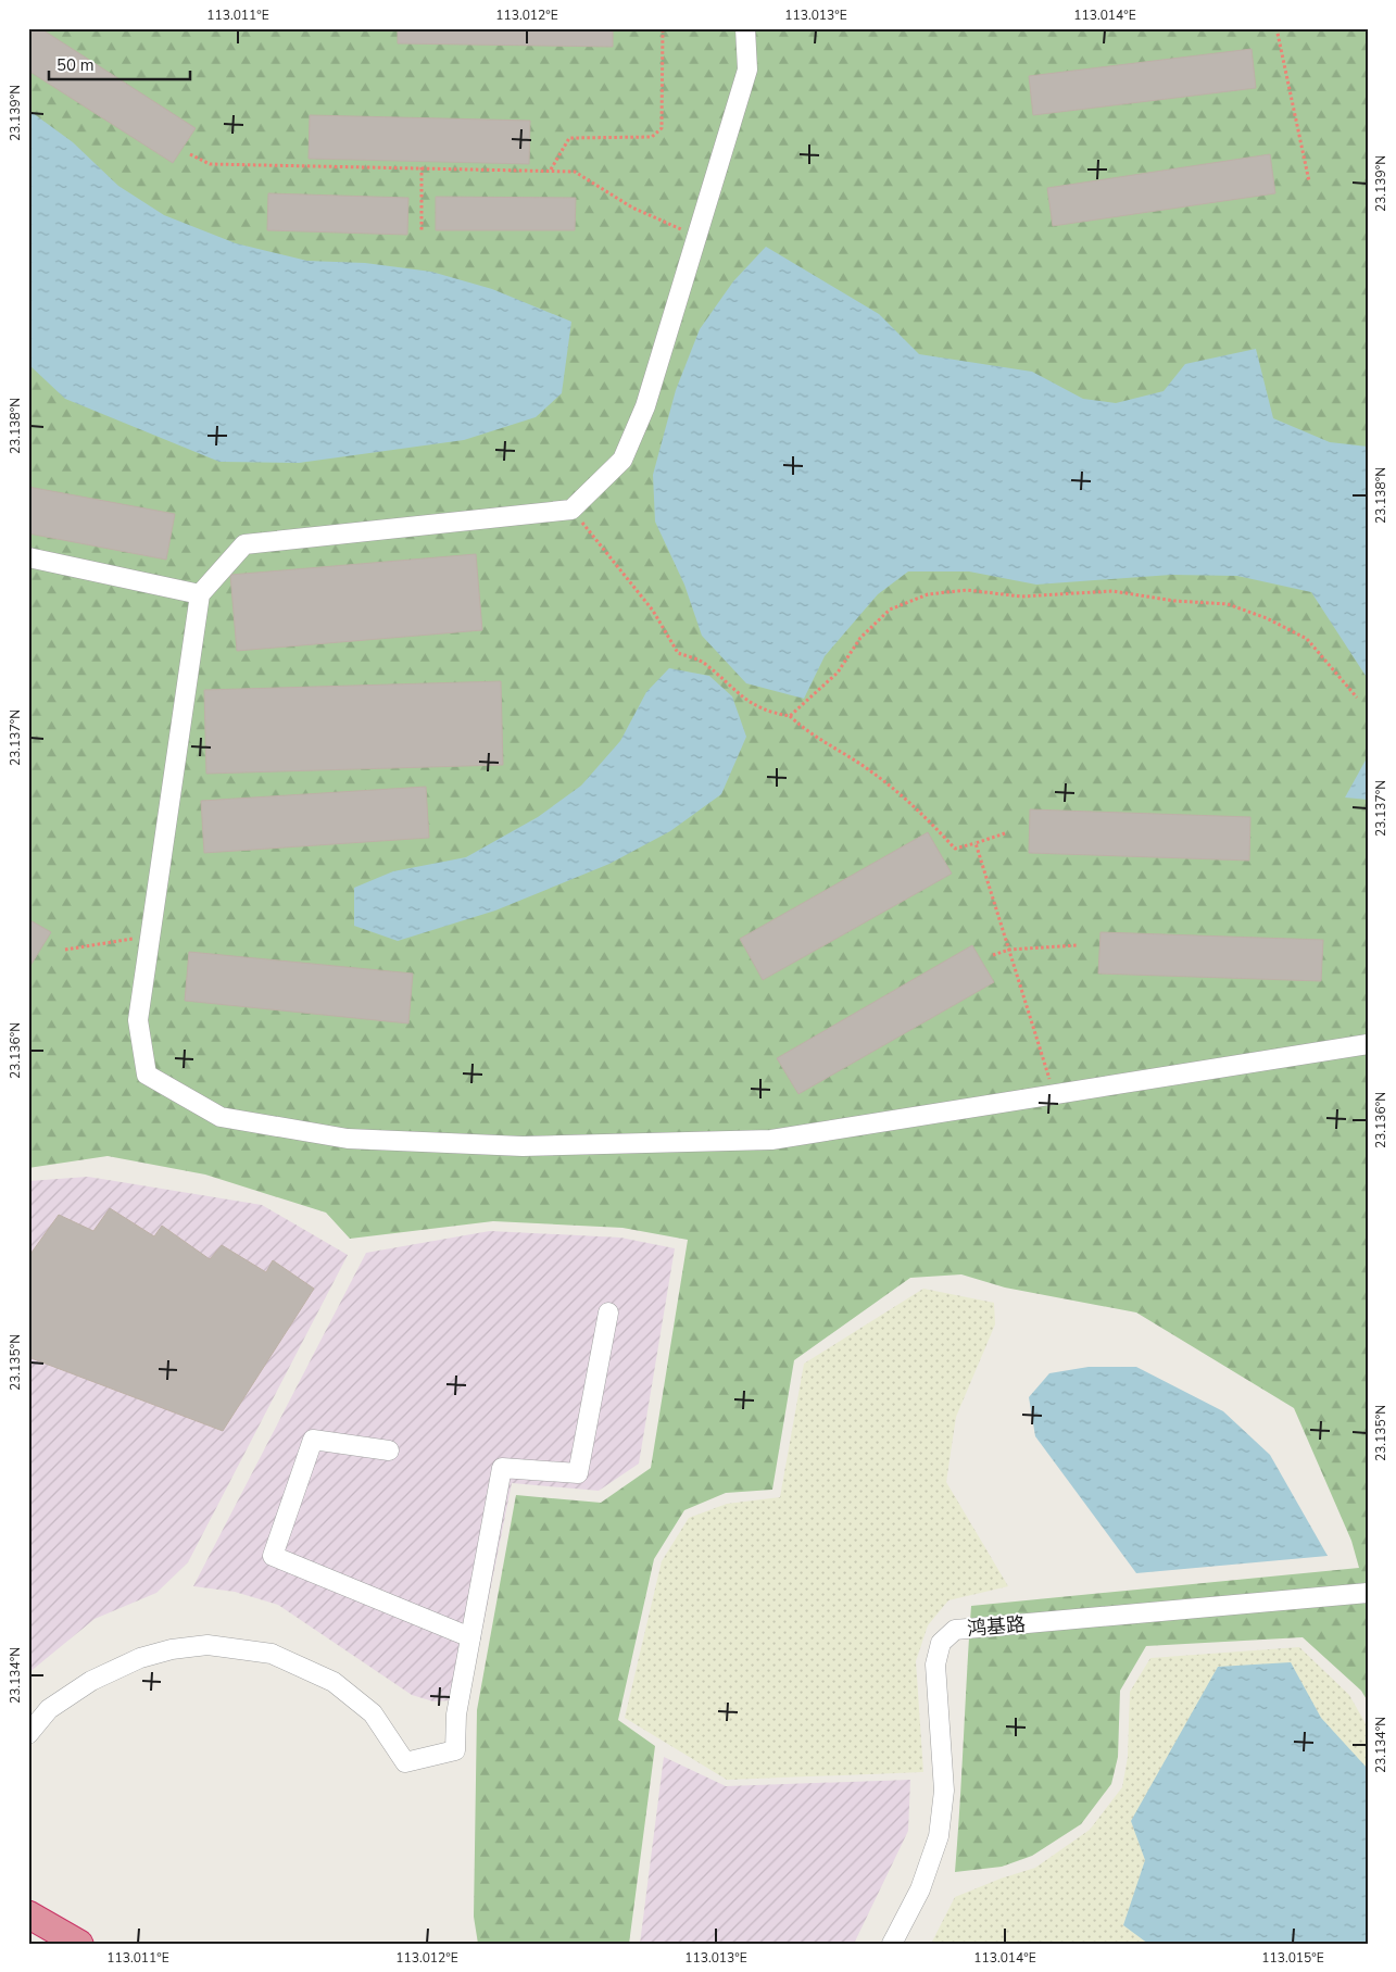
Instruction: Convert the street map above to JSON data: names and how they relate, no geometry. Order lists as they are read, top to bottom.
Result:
{
  "streets": {
    "street": ["鸿基路"]
  },
  "scale_bar": "50 m",
  "coordinates": [
    "113.011°E",
    "113.012°E",
    "113.013°E",
    "113.014°E",
    "23.139°N",
    "23.138°N",
    "23.137°N",
    "23.136°N",
    "23.135°N",
    "23.134°N",
    "113.015°E"
  ]
}
